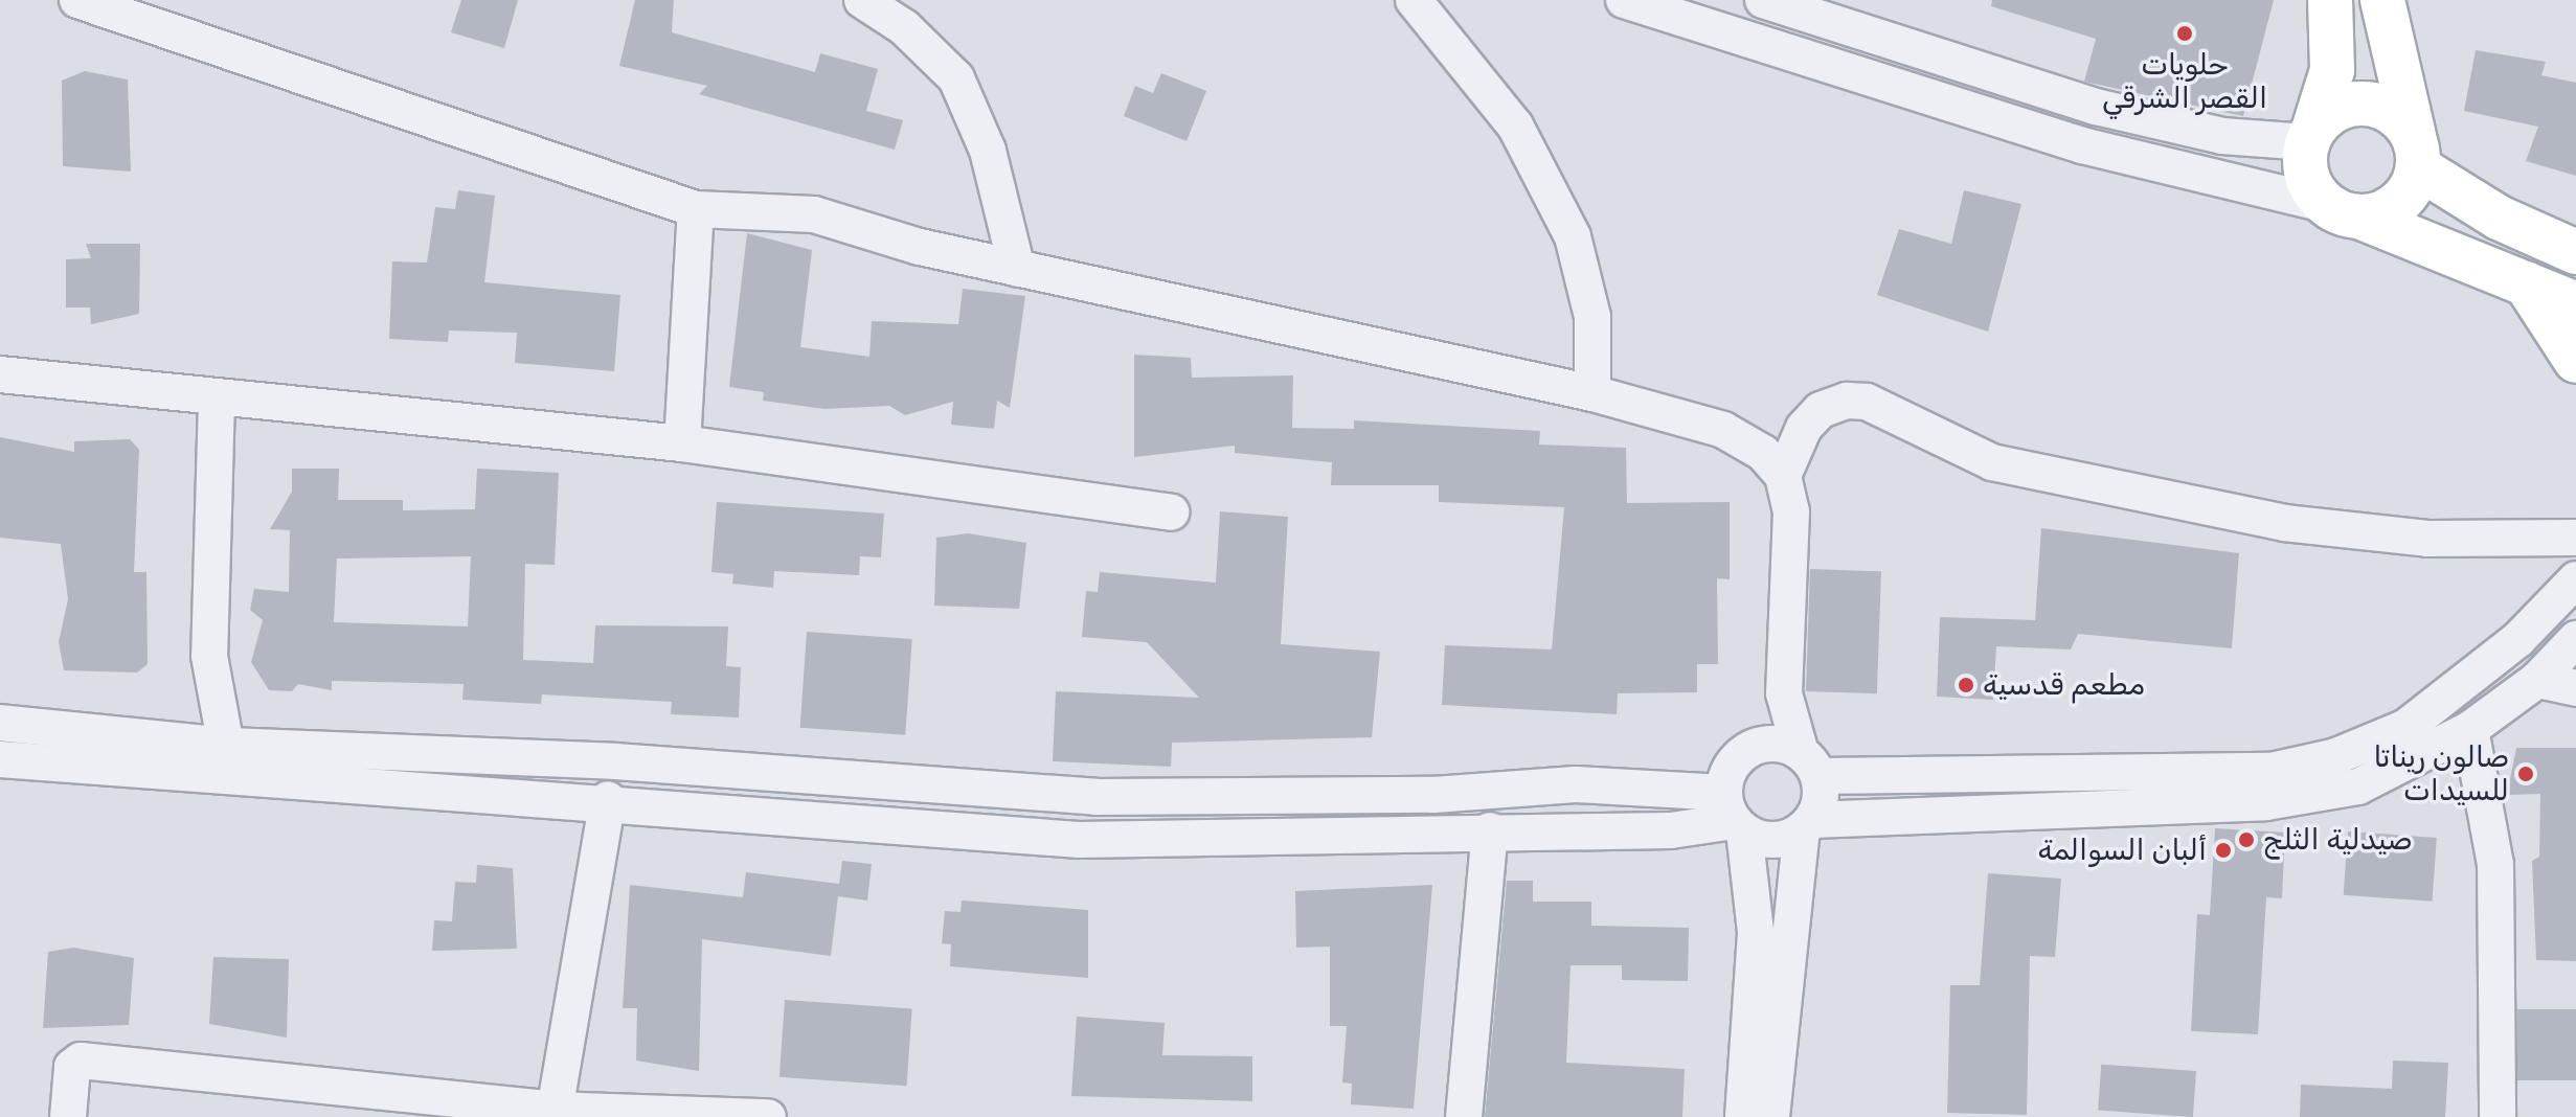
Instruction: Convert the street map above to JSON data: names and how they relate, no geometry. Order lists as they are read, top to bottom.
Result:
{
  "places": [
    "حلويات القصر الشرقي",
    "مطعم قدسية",
    "صالون ريناتا للسيدات",
    "صيدلية الثلج",
    "ألبان السوالمة"
  ]
}
